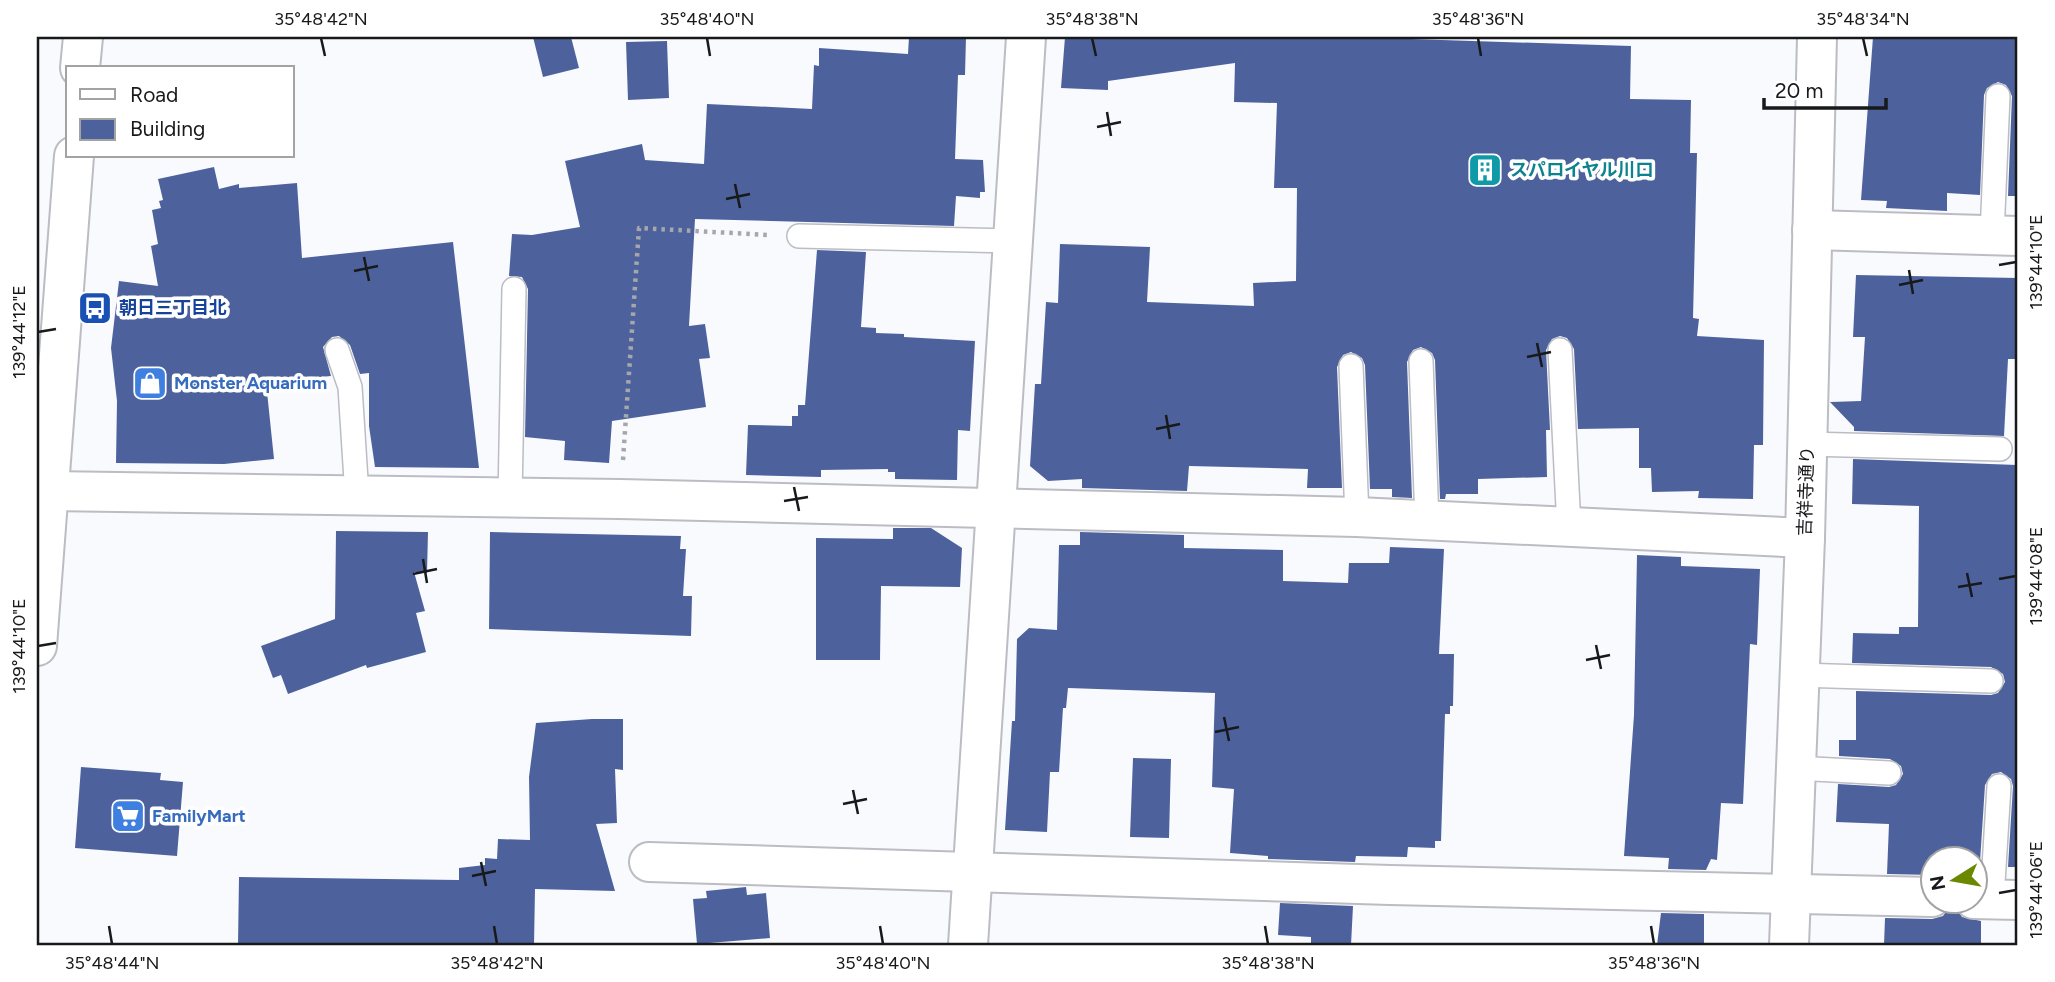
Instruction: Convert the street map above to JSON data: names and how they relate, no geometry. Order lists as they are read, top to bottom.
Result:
{
  "streets": {
    "street": ["吉祥寺通り"]
  },
  "places": {
    "building": ["スパロイヤル川口"],
    "bus stop": ["朝日三丁目北"],
    "shop": ["Monster Aquarium"],
    "supermarket": ["FamilyMart"]
  },
  "legend": ["Road", "Building"],
  "scale_bar": "20 m",
  "north": "left",
  "coordinates": [
    "35°48'42\"N",
    "35°48'40\"N",
    "35°48'38\"N",
    "35°48'36\"N",
    "35°48'34\"N",
    "139°44'10\"E",
    "139°44'12\"E",
    "139°44'08\"E",
    "139°44'06\"E",
    "35°48'44\"N"
  ]
}
